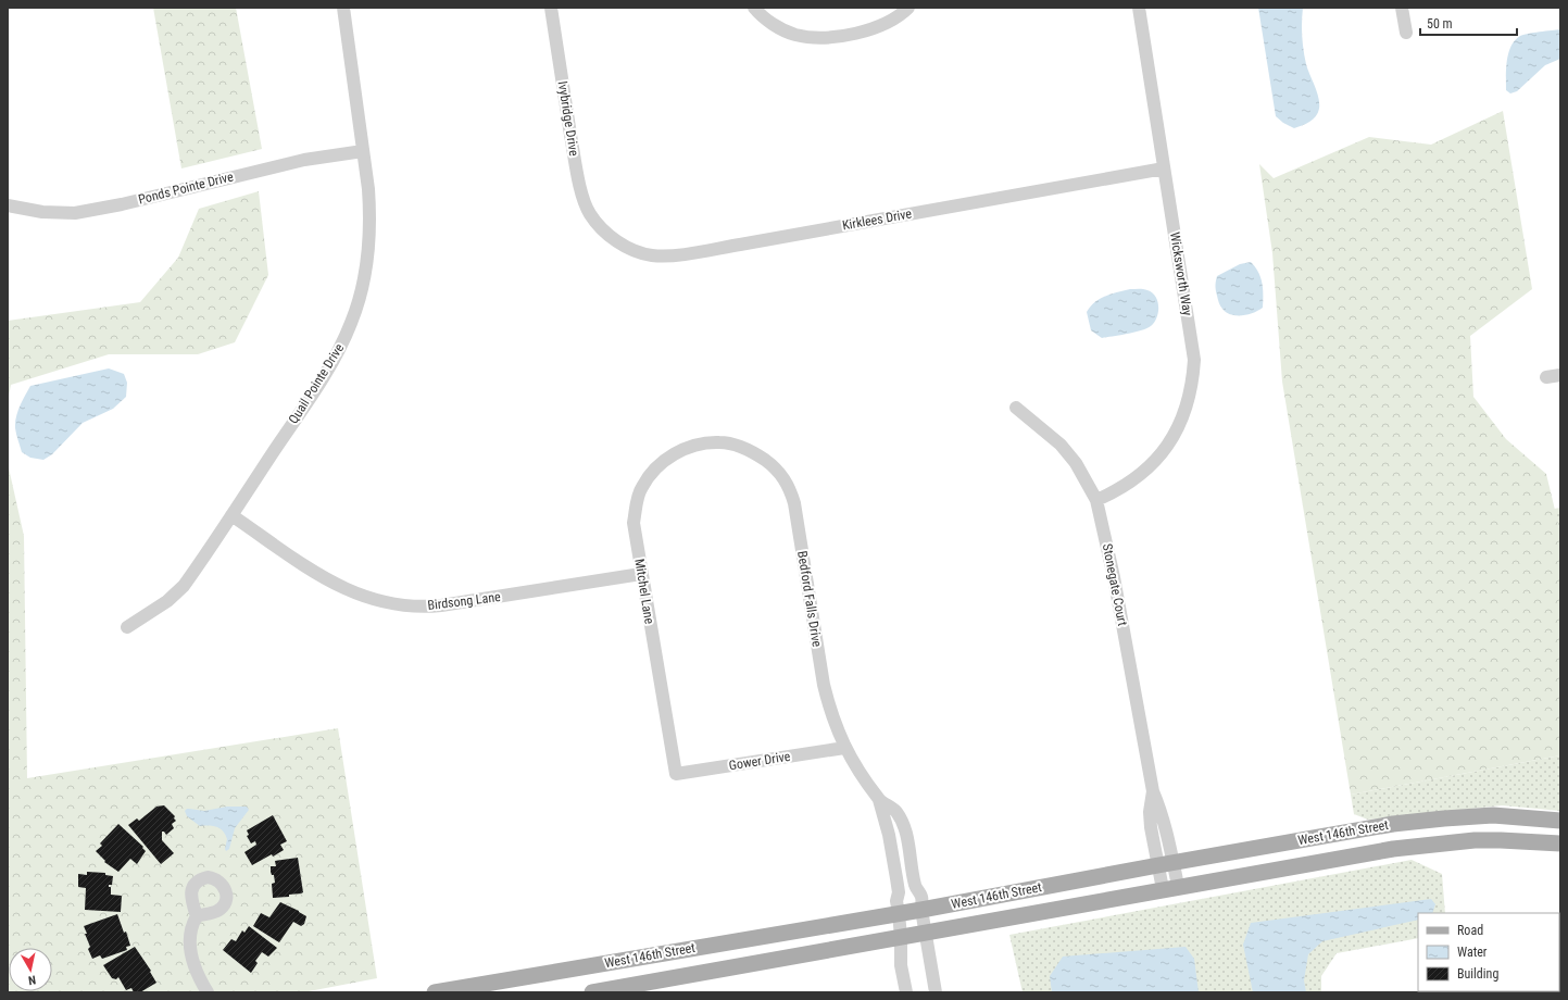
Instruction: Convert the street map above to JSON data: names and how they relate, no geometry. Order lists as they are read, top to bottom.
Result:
{
  "streets": {
    "main road": ["West 146th Street"],
    "street": [
      "Ivybridge Drive",
      "Ponds Pointe Drive",
      "Kirklees Drive",
      "Wicksworth Way",
      "Quail Pointe Drive",
      "Stonegate Court",
      "Mitchel Lane",
      "Bedford Falls Drive",
      "Birdsong Lane",
      "Gower Drive"
    ]
  },
  "crossings": [
    ["Ivybridge Drive", "Kirklees Drive"],
    ["Ponds Pointe Drive", "Quail Pointe Drive"],
    ["Kirklees Drive", "Wicksworth Way"],
    ["Wicksworth Way", "Stonegate Court"],
    ["Quail Pointe Drive", "Birdsong Lane"],
    ["Stonegate Court", "West 146th Street"],
    ["Mitchel Lane", "Bedford Falls Drive"],
    ["Mitchel Lane", "Birdsong Lane"],
    ["Mitchel Lane", "Gower Drive"],
    ["Bedford Falls Drive", "Gower Drive"],
    ["Bedford Falls Drive", "West 146th Street"]
  ],
  "legend": ["Road", "Water", "Building"],
  "scale_bar": "50 m",
  "north": "bottom"
}
